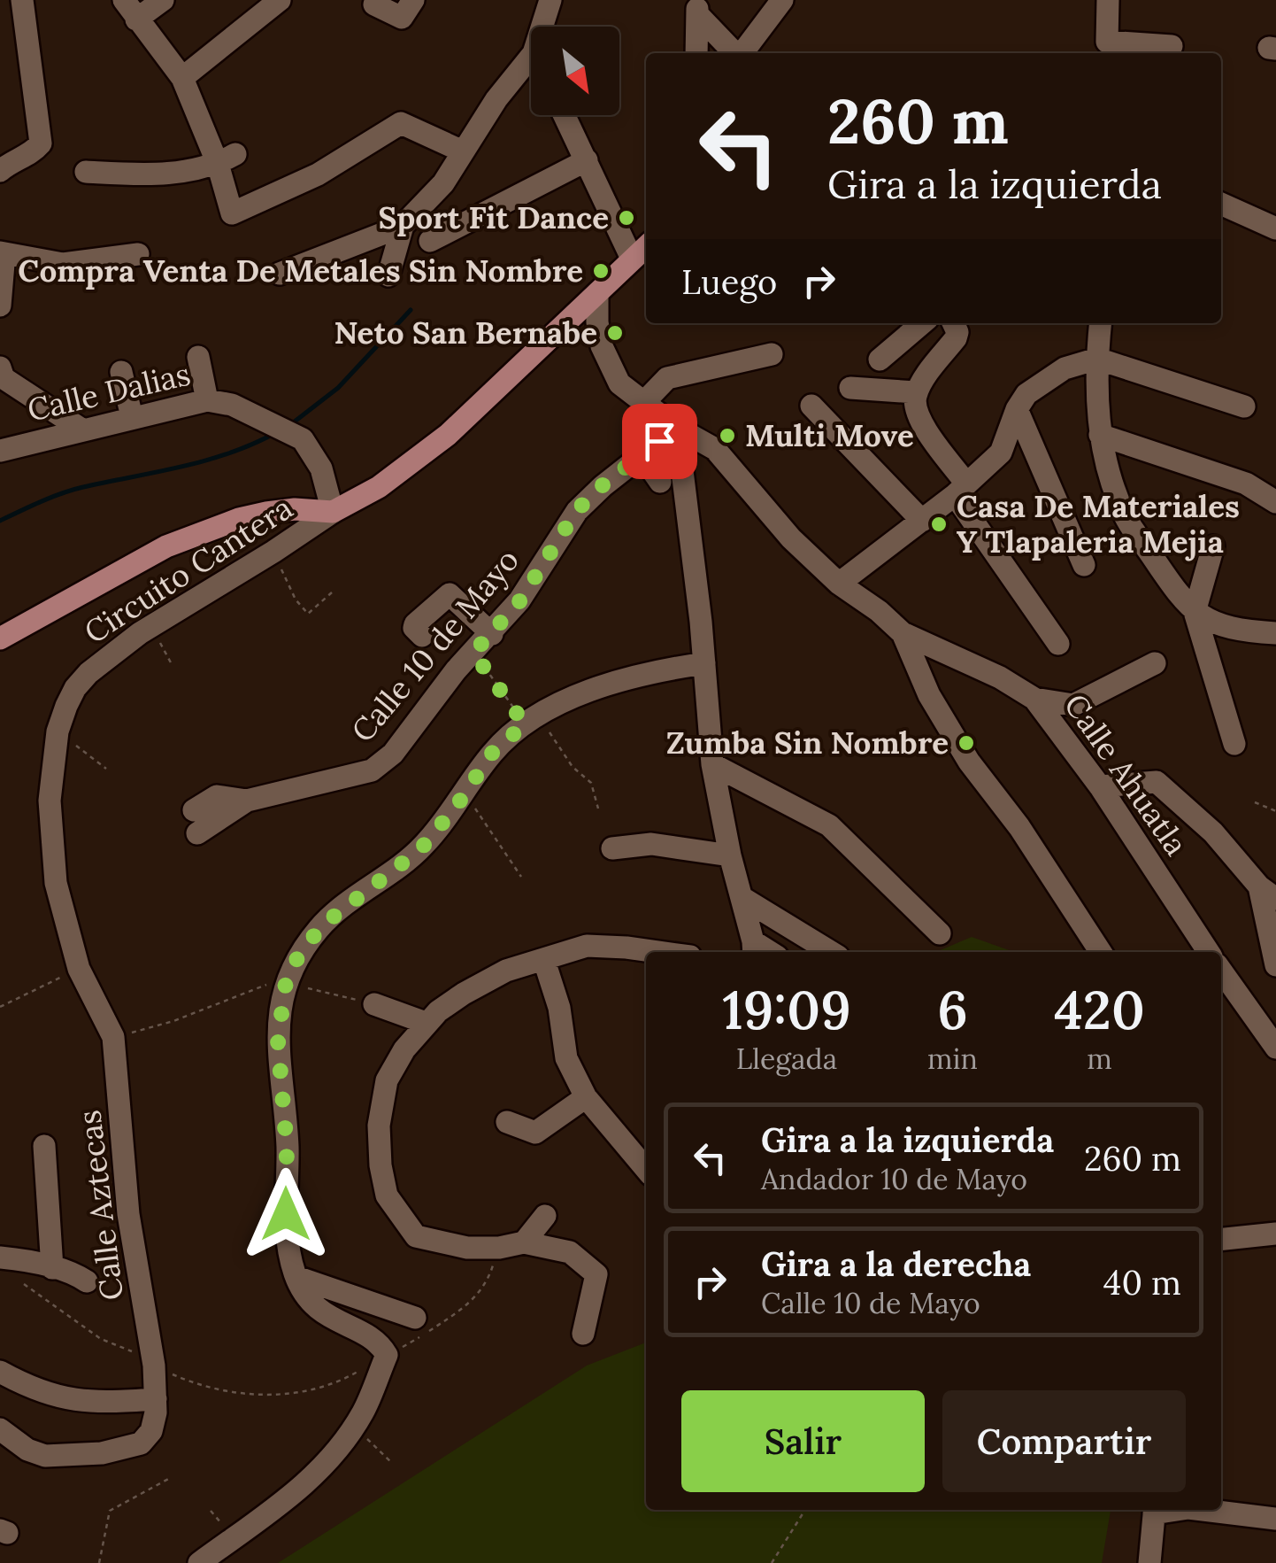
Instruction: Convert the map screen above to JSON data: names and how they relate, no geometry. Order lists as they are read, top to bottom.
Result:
{
  "streets": {
    "street": [
      "Calle Dalias",
      "Circuito Cantera",
      "Calle 10 de Mayo",
      "Calle Ahuatla",
      "Calle Aztecas"
    ]
  },
  "crossings": [
    ["Calle Dalias", "Circuito Cantera"],
    ["Circuito Cantera", "Calle Aztecas"],
    ["Calle 10 de Mayo", "Calle Ahuatla"]
  ],
  "places": [
    "Sport Fit Dance",
    "Compra Venta De Metales Sin Nombre",
    "Neto San Bernabe",
    "Multi Move",
    "Casa De Materiales Y Tlapaleria Mejia",
    "Zumba Sin Nombre"
  ],
  "north": "bottom right",
  "page": {
    "turn": ["260 m", "Gira a la izquierda"],
    "then": "Luego",
    "eta": [
      "19:09",
      "Llegada",
      "6",
      "min",
      "420",
      "m"
    ],
    "list": [
      {
        "name": "Gira a la izquierda",
        "note": "Andador 10 de Mayo",
        "value": "260 m"
      },
      {
        "name": "Gira a la derecha",
        "note": "Calle 10 de Mayo",
        "value": "40 m"
      }
    ],
    "buttons": ["Salir", "Compartir"]
  }
}
